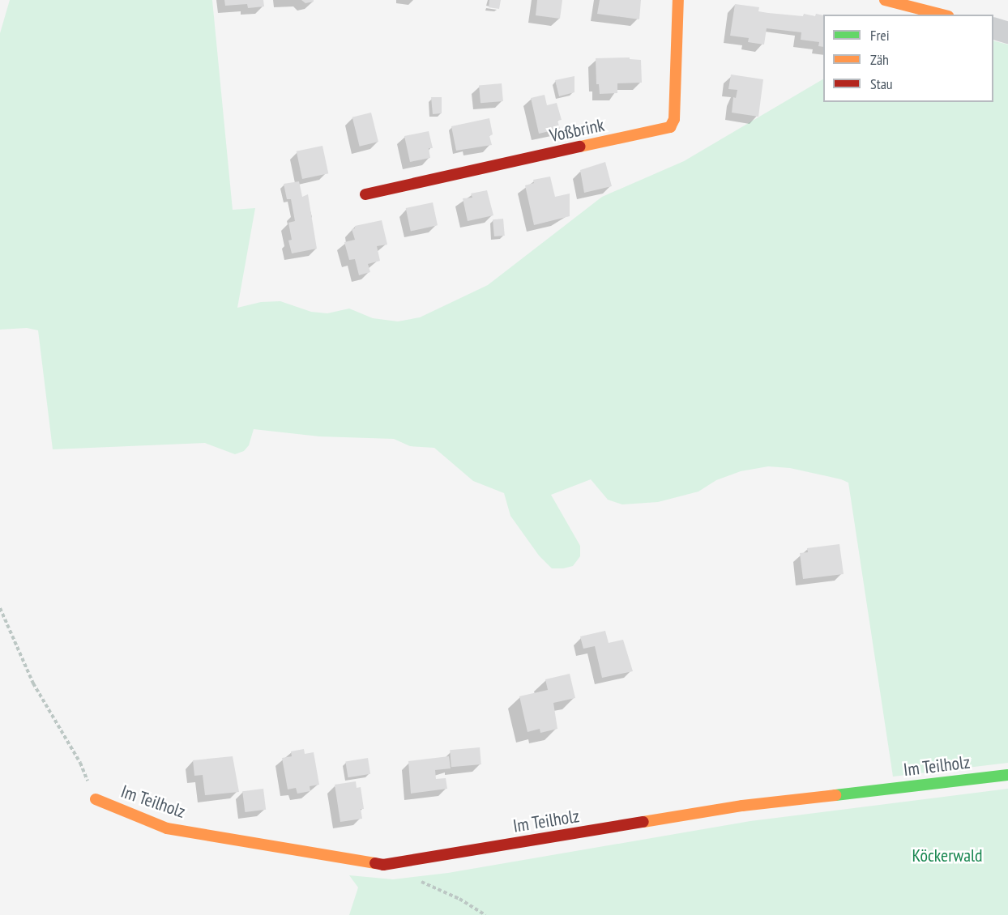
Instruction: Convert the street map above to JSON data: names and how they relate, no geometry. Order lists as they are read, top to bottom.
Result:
{
  "streets": {
    "street": ["Voßbrink", "Im Teilholz"]
  },
  "parks": ["Köckerwald"],
  "legend": ["Frei", "Zäh", "Stau"]
}
